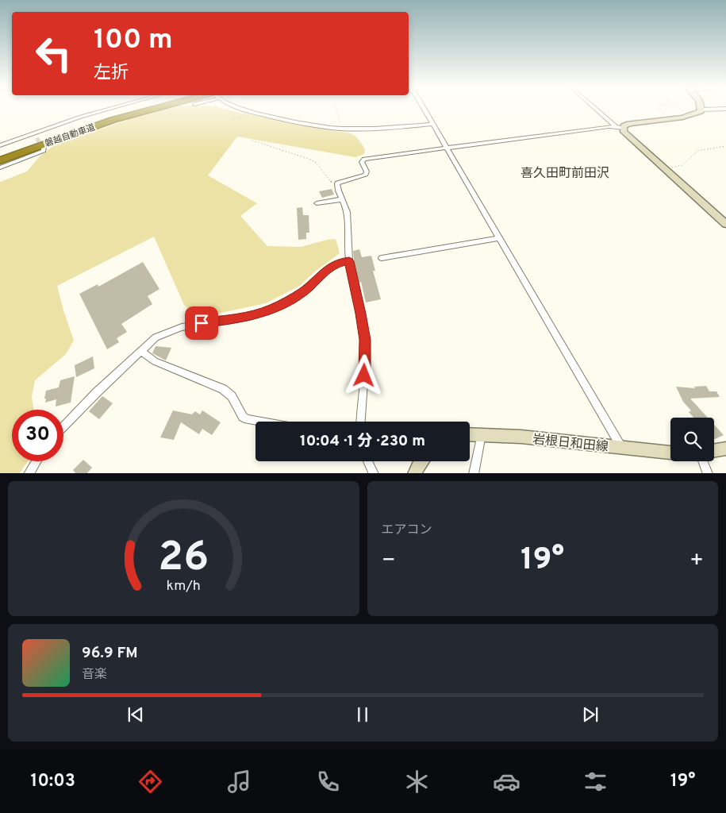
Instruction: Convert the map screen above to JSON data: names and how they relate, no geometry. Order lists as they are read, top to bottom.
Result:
{
  "streets": {
    "highway": ["磐越自動車道"],
    "street": ["岩根日和田線"]
  },
  "districts": ["喜久田町前田沢"],
  "page": {
    "turn": ["100 m", "左折"],
    "limit": "30",
    "trip": "10:04 · 1 分 · 230 m",
    "tile": "エアコン",
    "heat": ["−", "19°", "+"],
    "song": ["96.9 FM", "音楽"],
    "tabs": ["10:03", "19°"],
    "gauge": ["26", "km/h"]
  }
}
